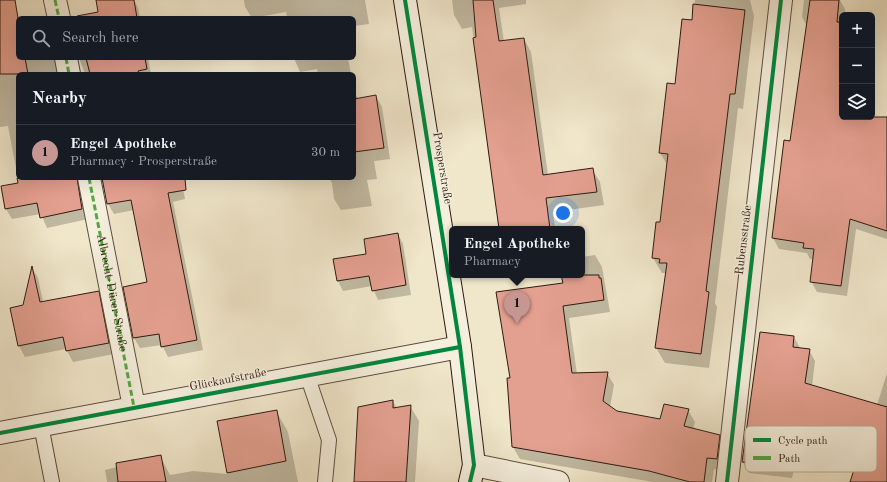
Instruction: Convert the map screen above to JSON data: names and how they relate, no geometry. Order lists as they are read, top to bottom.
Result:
{
  "streets": {
    "street": [
      "Prosperstraße",
      "Rubensstraße",
      "Albrecht-Dürer-Straße",
      "Glückaufstraße"
    ]
  },
  "crossings": [
    ["Prosperstraße", "Glückaufstraße"],
    ["Albrecht-Dürer-Straße", "Glückaufstraße"]
  ],
  "legend": ["Cycle path", "Path"],
  "page": {
    "map_buttons": ["+", "−"],
    "search": "Search here",
    "heading": "Nearby",
    "list": [
      {
        "mark": "1",
        "name": "Engel Apotheke",
        "note": "Pharmacy · Prosperstraße",
        "value": "30 m"
      }
    ],
    "popup": ["Engel Apotheke", "Pharmacy"],
    "pins": "1"
  }
}
